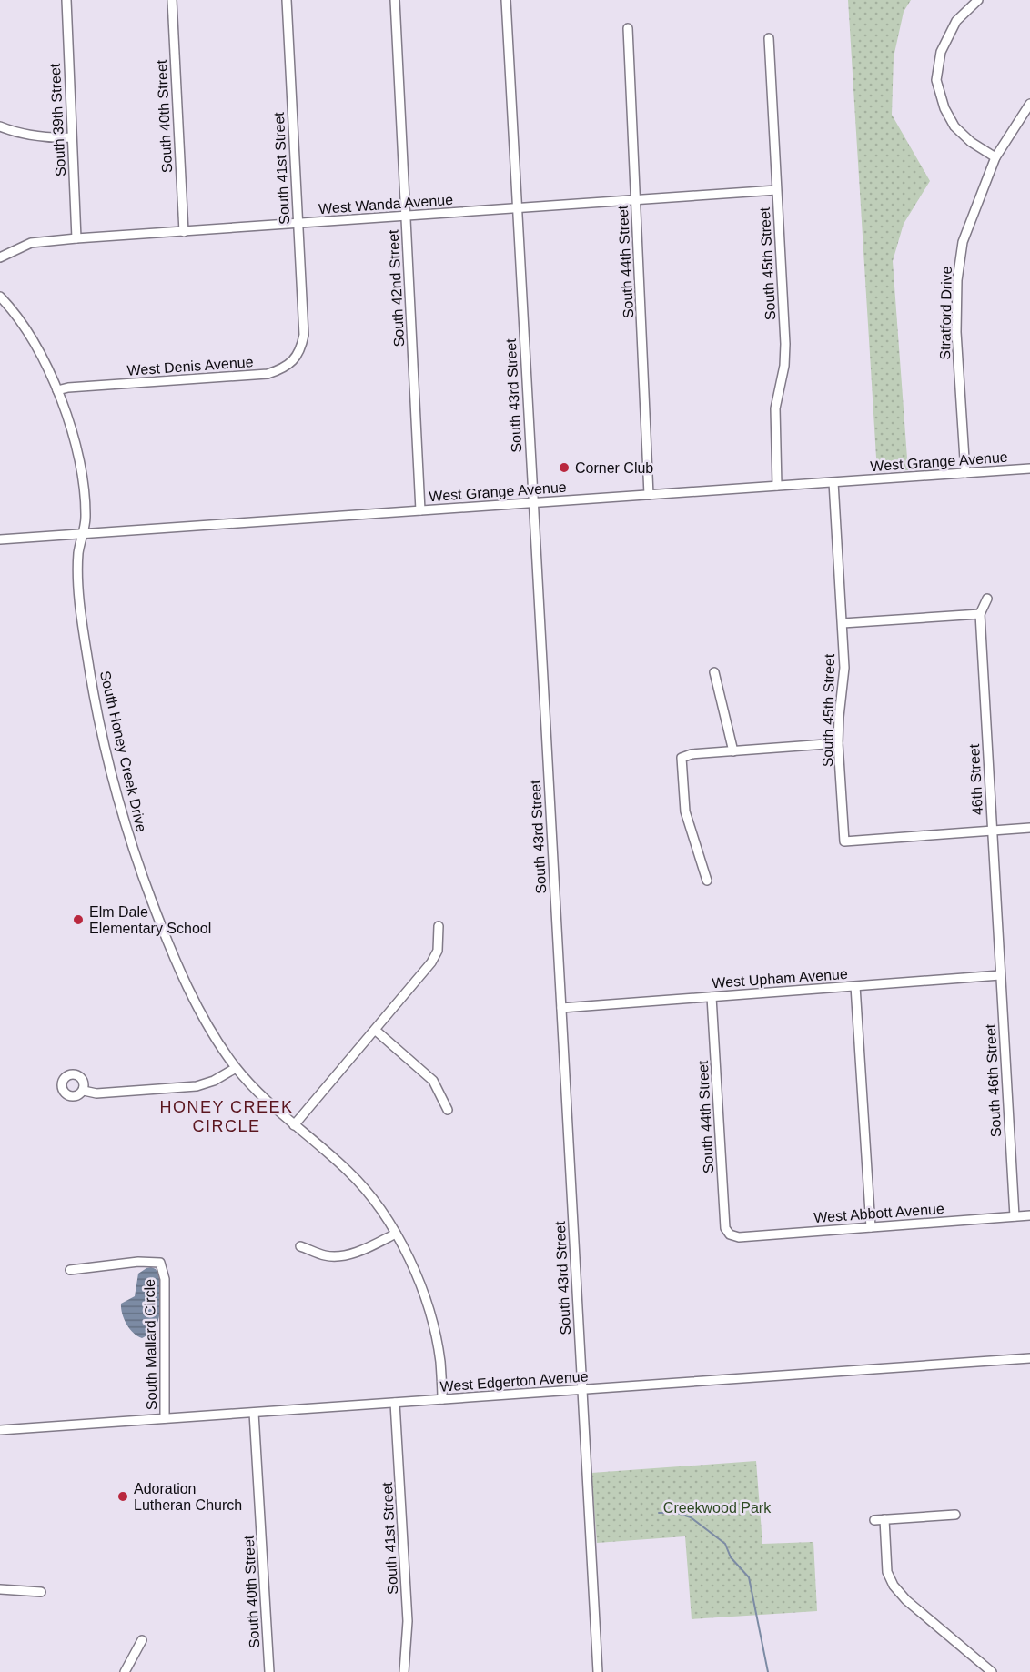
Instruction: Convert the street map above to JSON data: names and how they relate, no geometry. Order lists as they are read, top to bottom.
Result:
{
  "streets": {
    "street": [
      "South 40th Street",
      "South 39th Street",
      "South 41st Street",
      "West Wanda Avenue",
      "South 44th Street",
      "South 45th Street",
      "South 42nd Street",
      "Stratford Drive",
      "West Denis Avenue",
      "South 43rd Street",
      "West Grange Avenue",
      "South Honey Creek Drive",
      "46th Street",
      "West Upham Avenue",
      "South 46th Street",
      "West Abbott Avenue",
      "South Mallard Circle",
      "West Edgerton Avenue"
    ]
  },
  "crossings": [
    ["South 40th Street", "West Wanda Avenue"],
    ["South 40th Street", "West Edgerton Avenue"],
    ["South 39th Street", "West Wanda Avenue"],
    ["South 41st Street", "West Wanda Avenue"],
    ["South 41st Street", "West Denis Avenue"],
    ["South 41st Street", "West Edgerton Avenue"],
    ["West Wanda Avenue", "South 44th Street"],
    ["West Wanda Avenue", "South 45th Street"],
    ["West Wanda Avenue", "South 42nd Street"],
    ["West Wanda Avenue", "South 43rd Street"],
    ["South 44th Street", "West Grange Avenue"],
    ["South 44th Street", "West Upham Avenue"],
    ["South 44th Street", "West Abbott Avenue"],
    ["South 45th Street", "West Grange Avenue"],
    ["South 45th Street", "46th Street"],
    ["South 42nd Street", "West Grange Avenue"],
    ["Stratford Drive", "West Grange Avenue"],
    ["West Denis Avenue", "South Honey Creek Drive"],
    ["South 43rd Street", "West Grange Avenue"],
    ["South 43rd Street", "West Upham Avenue"],
    ["South 43rd Street", "West Edgerton Avenue"],
    ["West Grange Avenue", "South Honey Creek Drive"],
    ["South Honey Creek Drive", "West Edgerton Avenue"],
    ["46th Street", "South 46th Street"],
    ["West Upham Avenue", "South 46th Street"],
    ["South 46th Street", "West Abbott Avenue"],
    ["South Mallard Circle", "West Edgerton Avenue"]
  ],
  "districts": ["HONEY CREEK CIRCLE"],
  "parks": ["Creekwood Park"],
  "places": ["Corner Club", "Elm Dale Elementary School", "Adoration Lutheran Church"]
}
